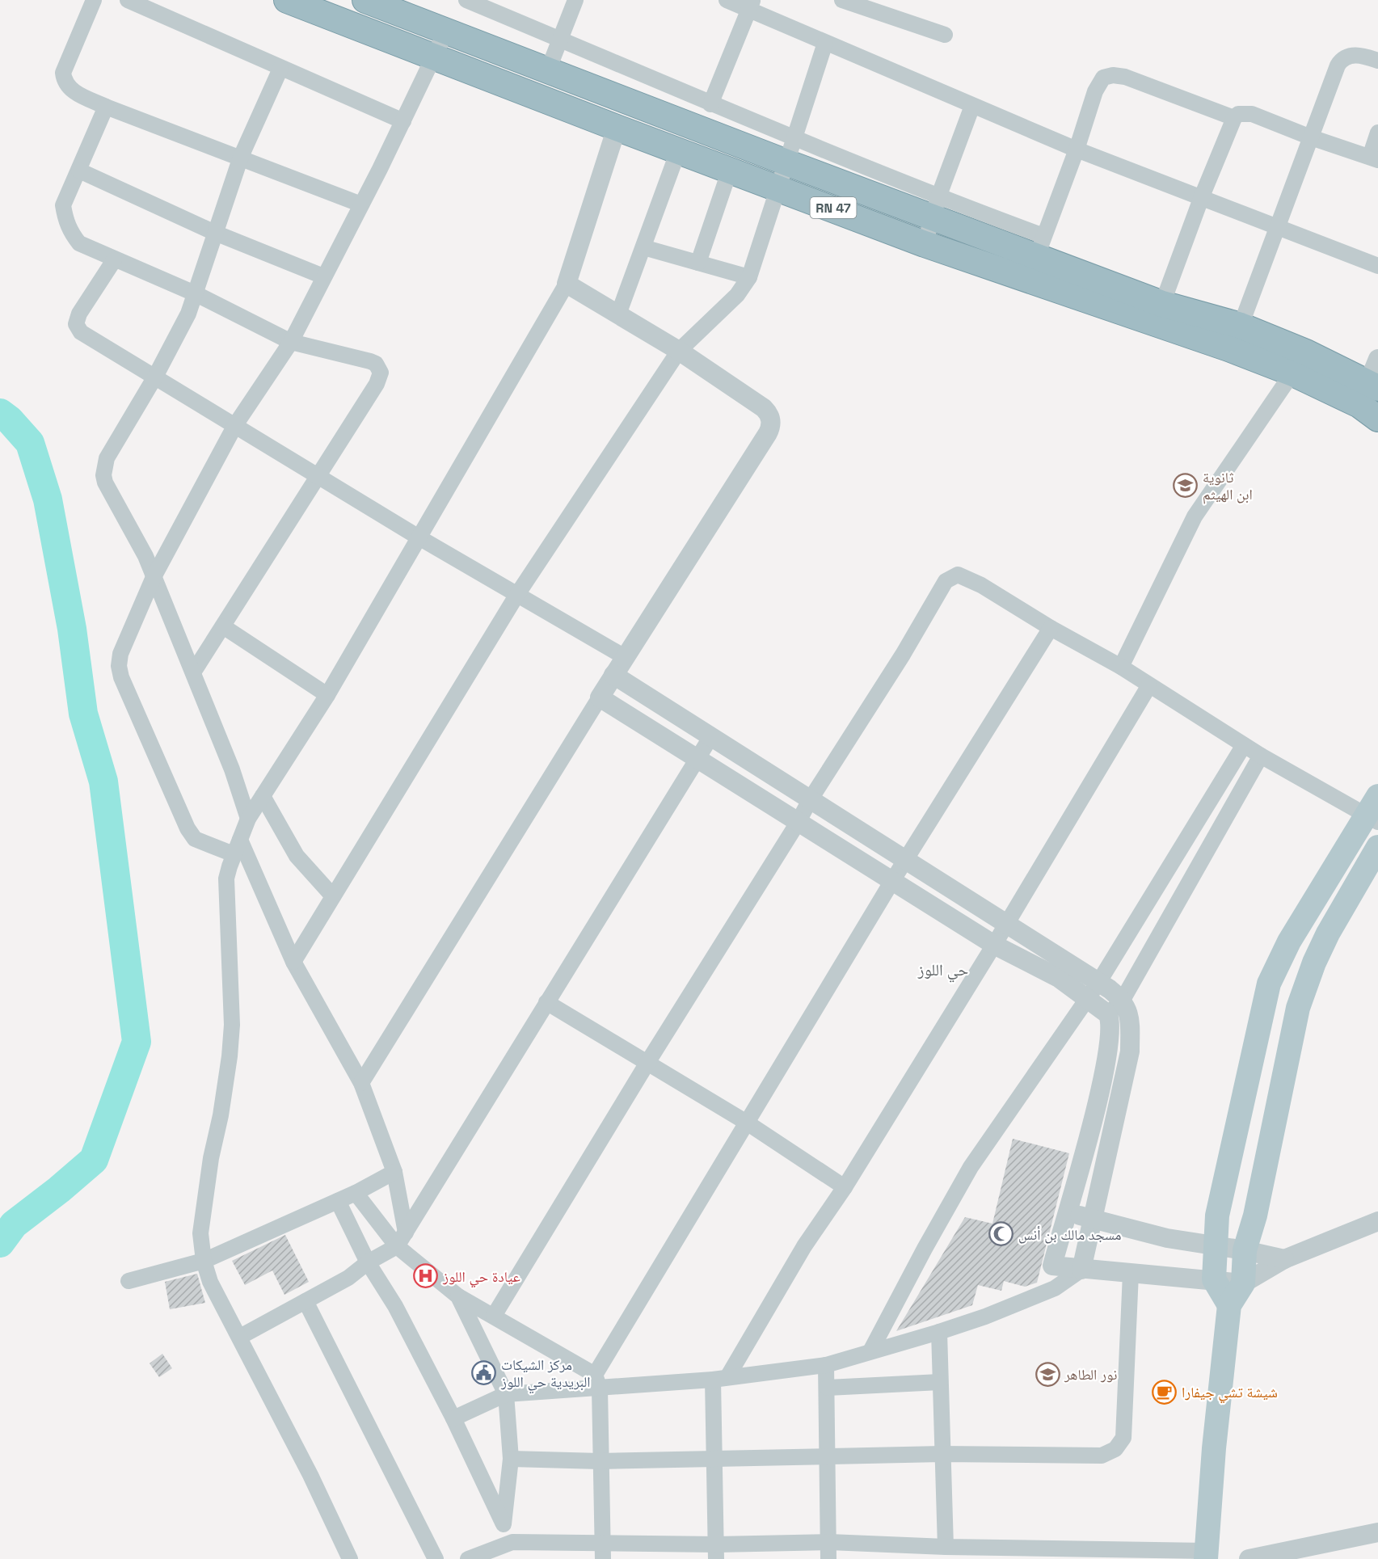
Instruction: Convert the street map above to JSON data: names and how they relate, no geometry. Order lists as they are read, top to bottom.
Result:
{
  "streets": {
    "highway": ["RN 47"]
  },
  "districts": ["حي اللوز"],
  "places": {
    "school or university": ["ثانوية ابن الهيثم", "نور الطاهر"],
    "mosque": ["مسجد مالك بن أنس"],
    "hospital": ["عيادة حي اللوز"],
    "public building": ["مركز الشيكات البريدية حي اللوز"],
    "cafe": ["شيشة تشي جيفارا"]
  }
}
